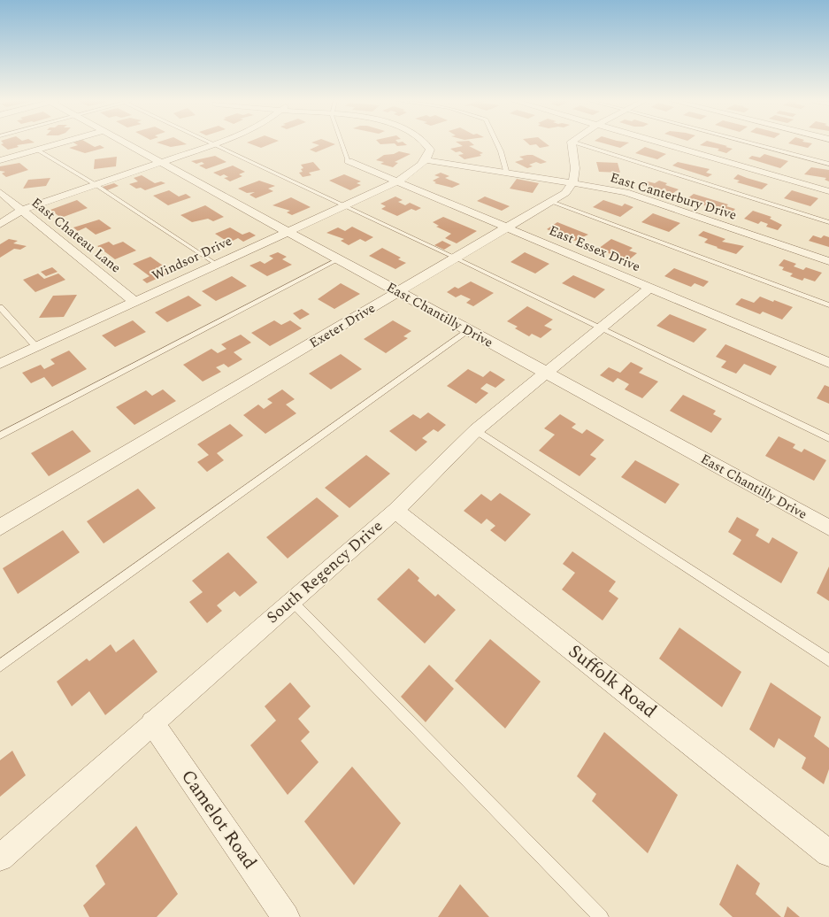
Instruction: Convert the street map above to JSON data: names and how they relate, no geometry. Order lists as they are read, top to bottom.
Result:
{
  "streets": {
    "street": [
      "East Canterbury Drive",
      "East Chateau Lane",
      "East Essex Drive",
      "Windsor Drive",
      "East Chantilly Drive",
      "Exeter Drive",
      "South Regency Drive",
      "Suffolk Road",
      "Camelot Road"
    ]
  },
  "crossings": [
    ["East Canterbury Drive", "Windsor Drive"],
    ["East Canterbury Drive", "Exeter Drive"],
    ["East Chateau Lane", "Windsor Drive"],
    ["East Essex Drive", "Windsor Drive"],
    ["East Essex Drive", "Exeter Drive"],
    ["East Essex Drive", "South Regency Drive"],
    ["Windsor Drive", "East Chantilly Drive"],
    ["East Chantilly Drive", "Exeter Drive"],
    ["East Chantilly Drive", "South Regency Drive"],
    ["South Regency Drive", "Suffolk Road"],
    ["South Regency Drive", "Camelot Road"]
  ]
}
